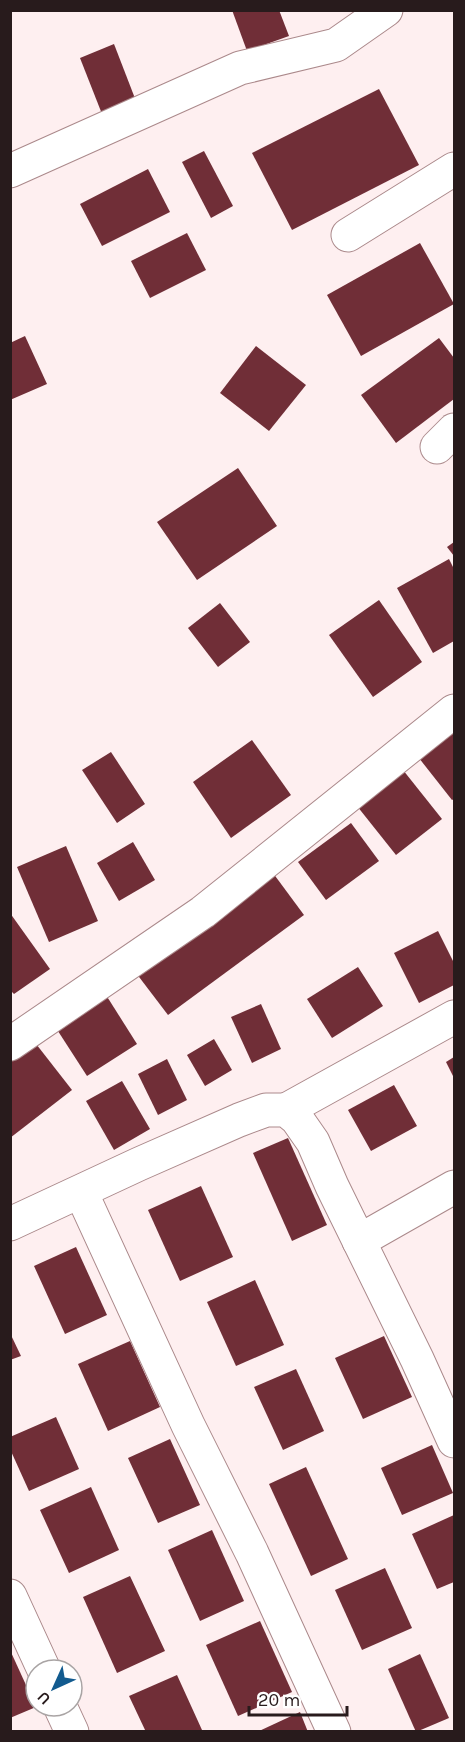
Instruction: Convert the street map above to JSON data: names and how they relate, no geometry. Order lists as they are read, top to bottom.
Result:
{
  "scale_bar": "20 m",
  "north": "bottom left"
}
